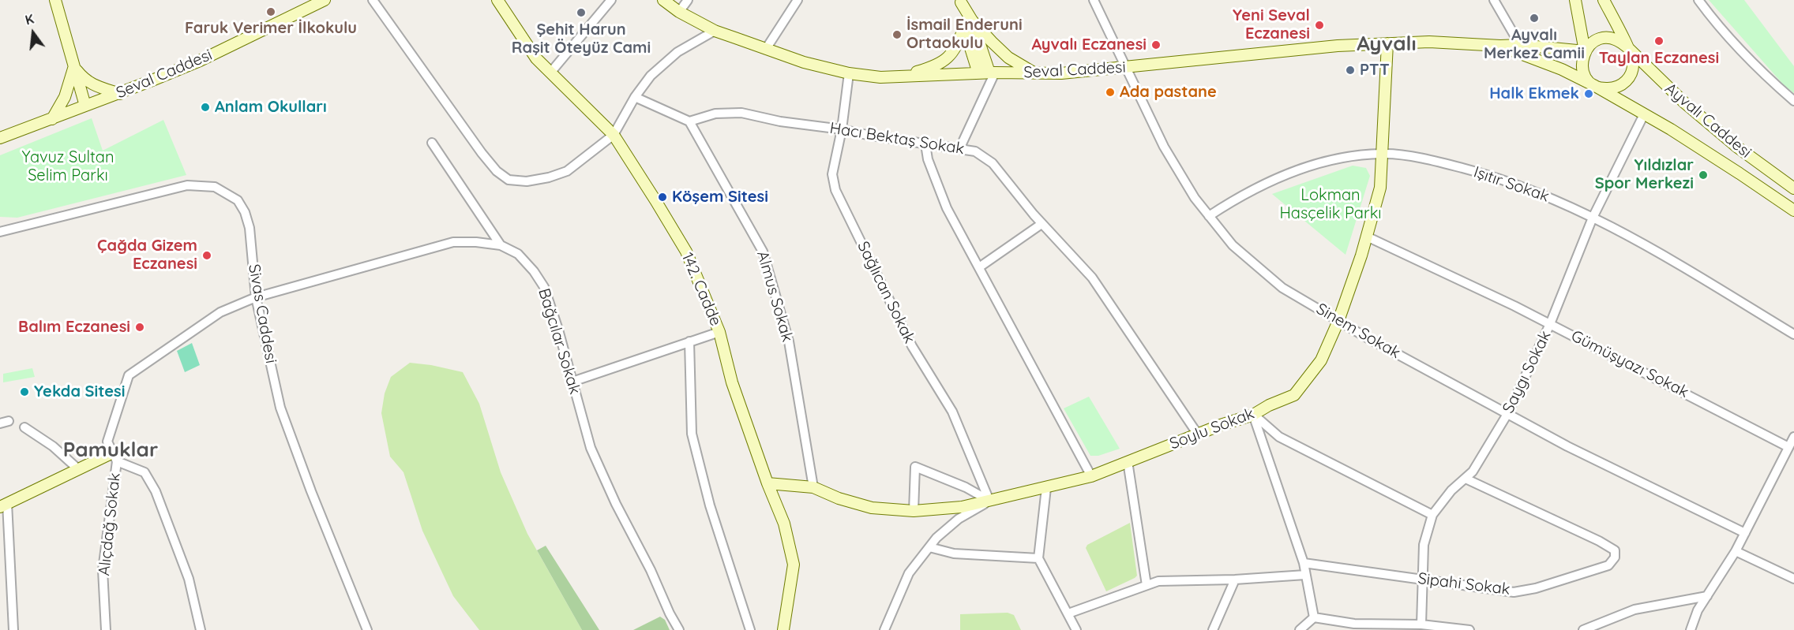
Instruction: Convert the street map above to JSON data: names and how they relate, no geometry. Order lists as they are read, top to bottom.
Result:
{
  "streets": {
    "main road": [
      "Seval Caddesi",
      "Ayvalı Caddesi",
      "142. Cadde",
      "Soylu Sokak"
    ],
    "street": [
      "Hacı Bektaş Sokak",
      "Işıtır Sokak",
      "Sağlıcan Sokak",
      "Almus Sokak",
      "Sivas Caddesi",
      "Sinem Sokak",
      "Bağcılar Sokak",
      "Gümüşyazı Sokak",
      "Saygı Sokak",
      "Alıçdağ Sokak",
      "Sipahi Sokak"
    ]
  },
  "crossings": [
    ["Seval Caddesi", "Ayvalı Caddesi"],
    ["Seval Caddesi", "Sağlıcan Sokak"],
    ["Seval Caddesi", "Sinem Sokak"],
    ["Seval Caddesi", "Soylu Sokak"],
    ["Ayvalı Caddesi", "Saygı Sokak"],
    ["Hacı Bektaş Sokak", "Sağlıcan Sokak"],
    ["Hacı Bektaş Sokak", "Almus Sokak"],
    ["Hacı Bektaş Sokak", "Soylu Sokak"],
    ["Işıtır Sokak", "Sinem Sokak"],
    ["Işıtır Sokak", "Saygı Sokak"],
    ["Işıtır Sokak", "Soylu Sokak"],
    ["142. Cadde", "Soylu Sokak"],
    ["Sağlıcan Sokak", "Soylu Sokak"],
    ["Almus Sokak", "Soylu Sokak"],
    ["Sivas Caddesi", "Bağcılar Sokak"],
    ["Sivas Caddesi", "Alıçdağ Sokak"],
    ["Sinem Sokak", "Saygı Sokak"],
    ["Sinem Sokak", "Soylu Sokak"],
    ["Bağcılar Sokak", "Alıçdağ Sokak"],
    ["Gümüşyazı Sokak", "Saygı Sokak"],
    ["Gümüşyazı Sokak", "Soylu Sokak"],
    ["Saygı Sokak", "Sipahi Sokak"]
  ],
  "districts": ["Ayvalı", "Pamuklar"],
  "parks": ["Yavuz Sultan Selim Parkı", "Lokman Hasçelik Parkı"],
  "places": [
    "Faruk Verimer İlkokulu",
    "Şehit Harun Raşit Öteyüz Cami",
    "Ayvalı Merkez Camii",
    "Yeni Seval Eczanesi",
    "İsmail Enderuni Ortaokulu",
    "Taylan Eczanesi",
    "Ayvalı Eczanesi",
    "PTT",
    "Ada pastane",
    "Halk Ekmek",
    "Anlam Okulları",
    "Yıldızlar Spor Merkezi",
    "Köşem Sitesi",
    "Çağda Gizem Eczanesi",
    "Balım Eczanesi",
    "Yekda Sitesi"
  ],
  "north": "top"
}
